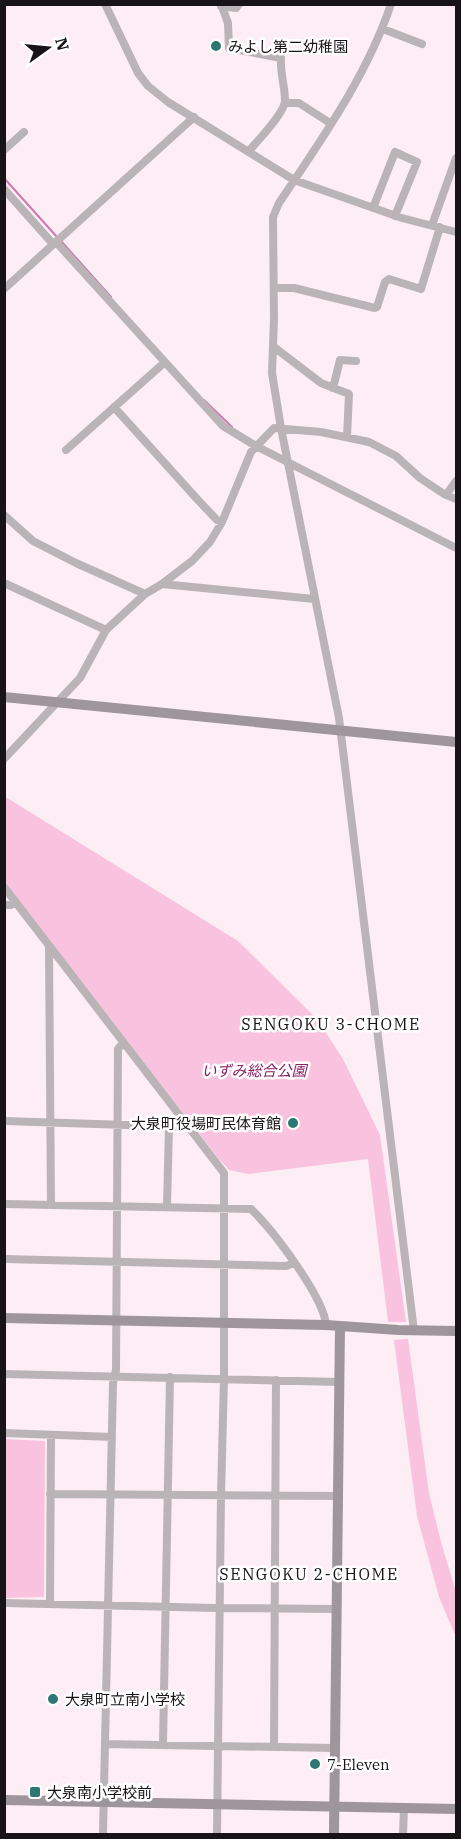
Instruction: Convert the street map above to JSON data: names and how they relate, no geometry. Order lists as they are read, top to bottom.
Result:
{
  "districts": ["SENGOKU 3-CHOME", "SENGOKU 2-CHOME"],
  "parks": ["いずみ総合公園"],
  "places": {
    "other": [
      "みよし第二幼稚園",
      "大泉町役場町民体育館",
      "大泉町立南小学校",
      "7-Eleven"
    ],
    "transit": ["大泉南小学校前"]
  },
  "north": "right"
}
